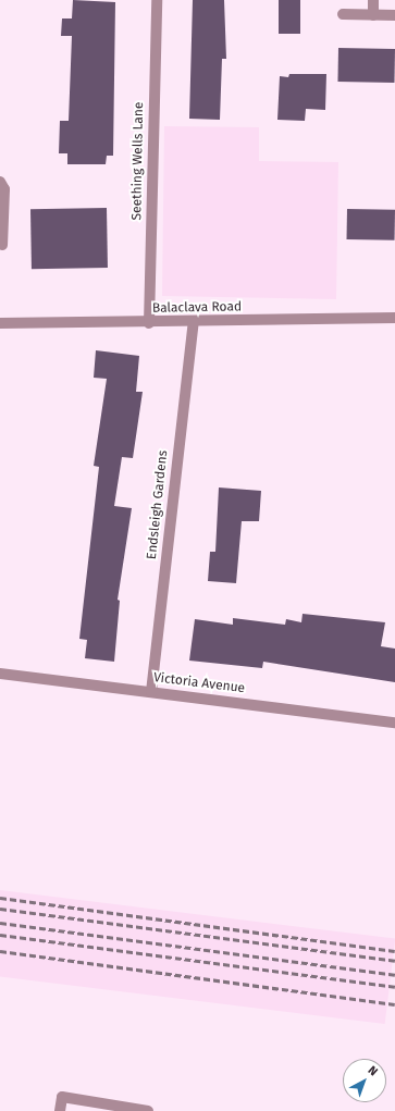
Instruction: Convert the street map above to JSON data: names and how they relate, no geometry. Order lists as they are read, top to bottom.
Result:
{
  "streets": {
    "street": [
      "Seething Wells Lane",
      "Balaclava Road",
      "Endsleigh Gardens",
      "Victoria Avenue"
    ]
  },
  "crossings": [
    ["Seething Wells Lane", "Balaclava Road"],
    ["Balaclava Road", "Endsleigh Gardens"],
    ["Endsleigh Gardens", "Victoria Avenue"]
  ],
  "north": "top right"
}
